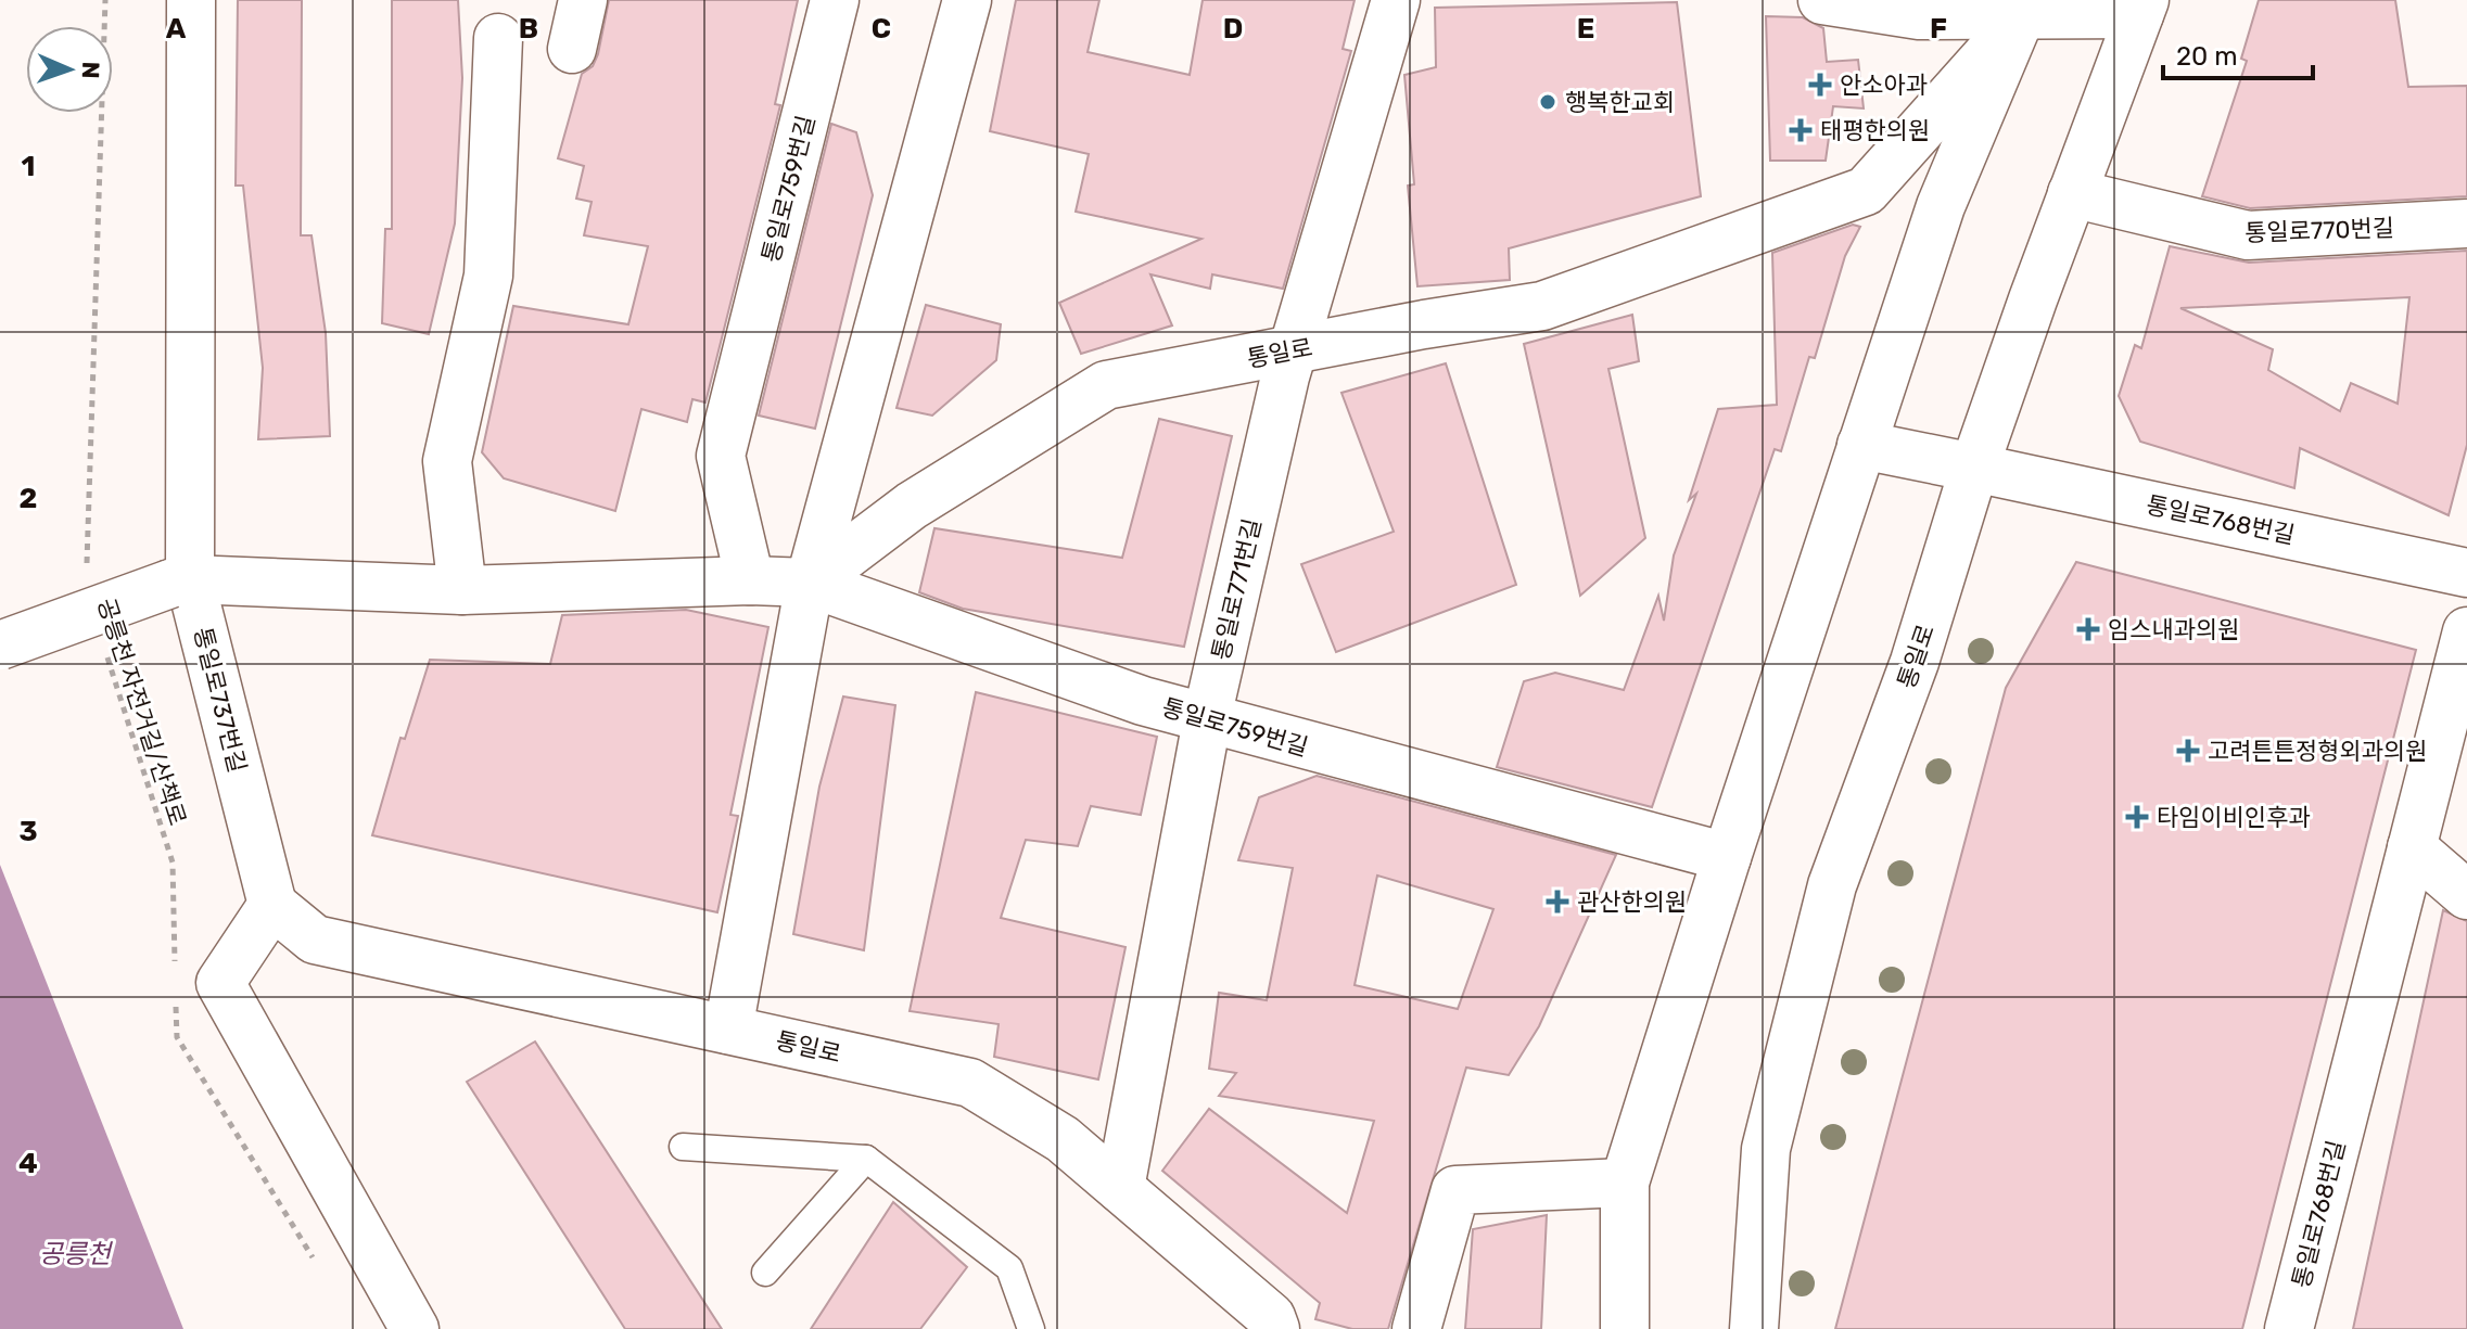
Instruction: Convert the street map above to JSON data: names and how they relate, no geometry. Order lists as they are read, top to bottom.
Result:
{
  "streets": {
    "street": [
      "통일로759번길",
      "통일로770번길",
      "통일로",
      "통일로768번길",
      "통일로771번길",
      "통일로737번길"
    ],
    "path": ["공릉천 자전거길/산책로"]
  },
  "crossings": [
    ["통일로759번길", "통일로"],
    ["통일로759번길", "통일로771번길"],
    ["통일로759번길", "통일로737번길"],
    ["통일로770번길", "통일로"],
    ["통일로", "통일로768번길"],
    ["통일로", "통일로771번길"],
    ["통일로", "통일로737번길"]
  ],
  "water": ["공릉천"],
  "places": {
    "health": [
      "안소아과",
      "태평한의원",
      "임스내과의원",
      "고려튼튼정형외과의원",
      "타임이비인후과",
      "관산한의원"
    ],
    "other": ["행복한교회"]
  },
  "scale_bar": "20 m",
  "north": "right",
  "grid": {
    "columns": [
      "A",
      "B",
      "C",
      "D",
      "E",
      "F"
    ],
    "rows": [
      "1",
      "2",
      "3",
      "4"
    ]
  }
}
